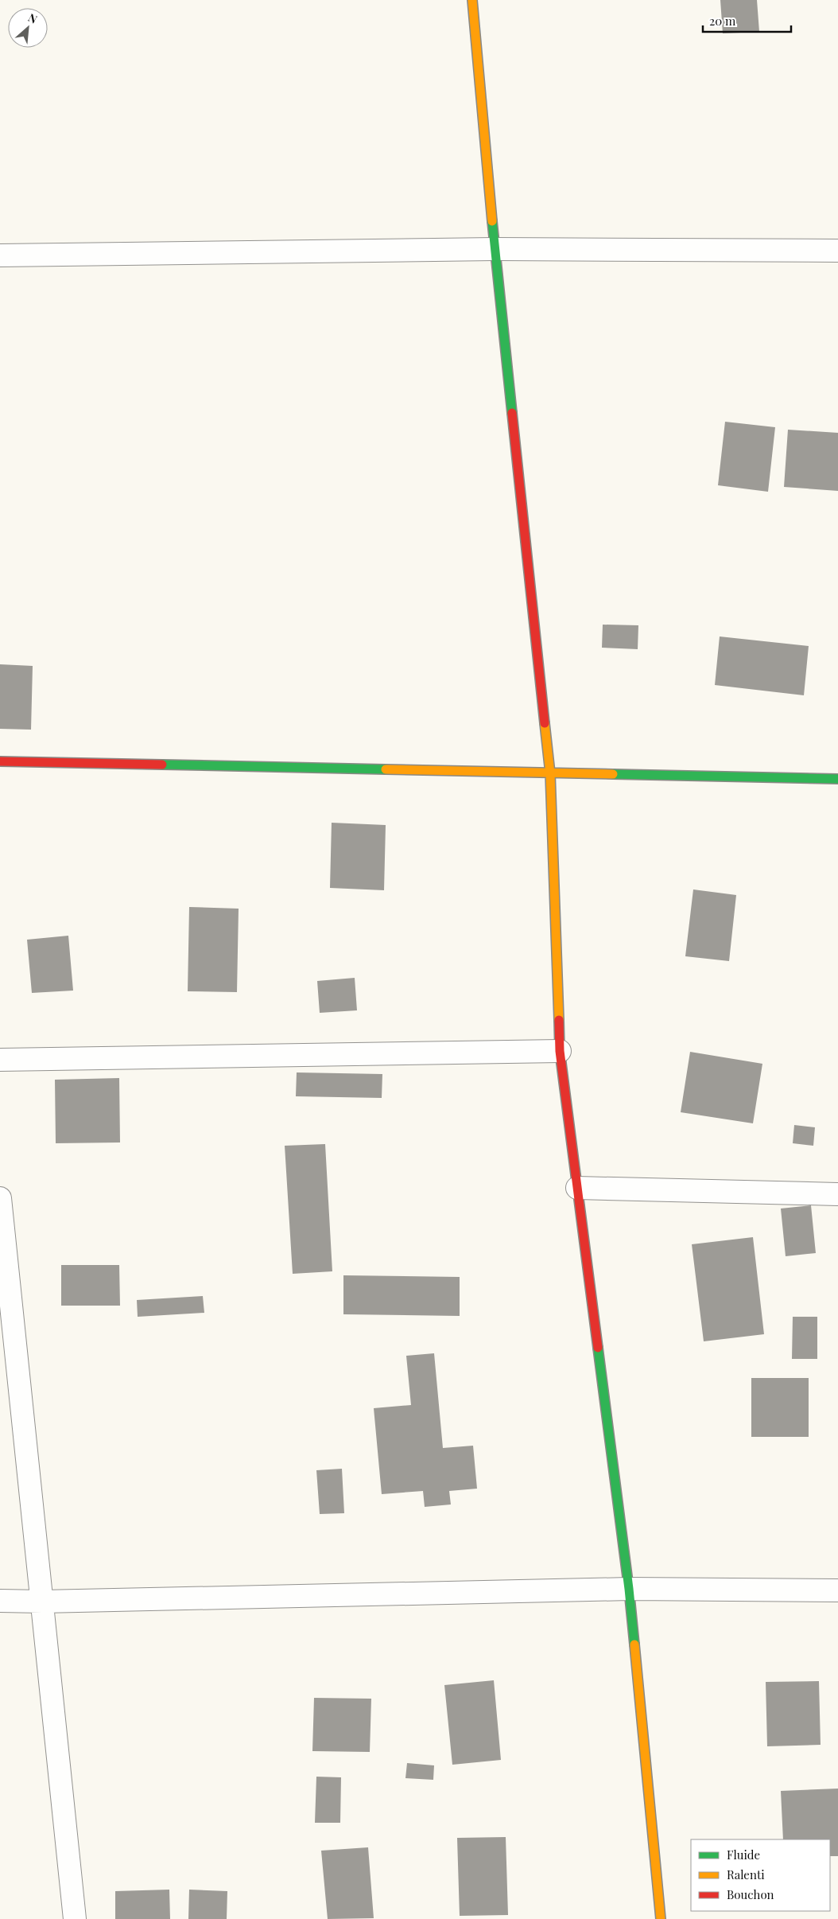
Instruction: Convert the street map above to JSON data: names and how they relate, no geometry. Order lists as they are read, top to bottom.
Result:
{
  "legend": ["Fluide", "Ralenti", "Bouchon"],
  "scale_bar": "20 m",
  "north": "top right"
}
